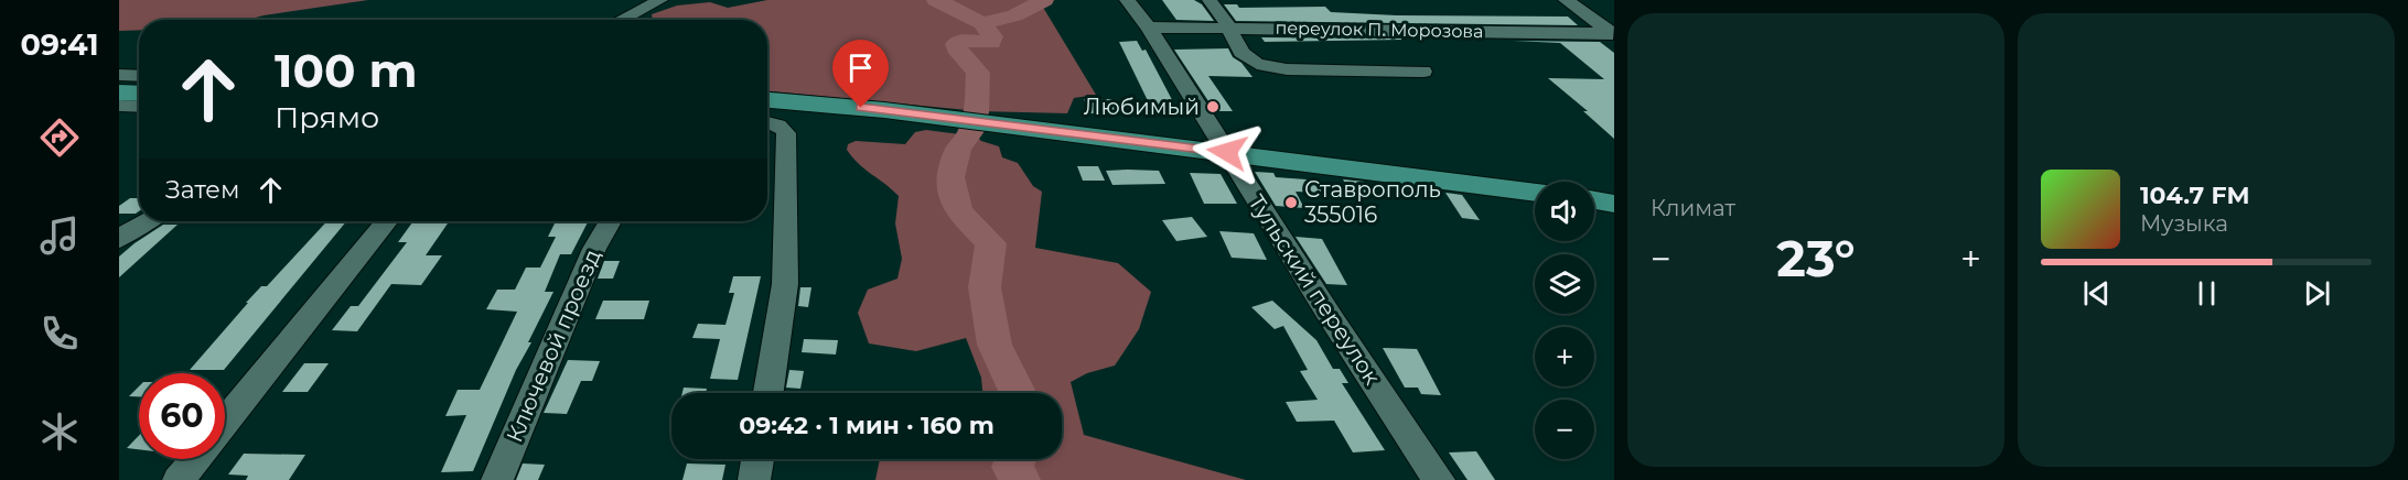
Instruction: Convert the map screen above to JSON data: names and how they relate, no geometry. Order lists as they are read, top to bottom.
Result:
{
  "streets": {
    "street": ["переулок П. Морозова", "Тульский переулок", "Ключевой проезд"]
  },
  "crossings": [
    ["переулок П. Морозова", "Тульский переулок"]
  ],
  "places": ["Любимый", "Ставрополь 355016"],
  "page": {
    "tabs": "09:41",
    "tile": "Климат",
    "turn": ["100 m", "Прямо"],
    "then": "Затем",
    "song": ["104.7 FM", "Музыка"],
    "map_buttons": ["+", "−"],
    "heat": ["−", "23°", "+"],
    "limit": "60",
    "trip": "09:42 · 1 мин · 160 m"
  }
}
